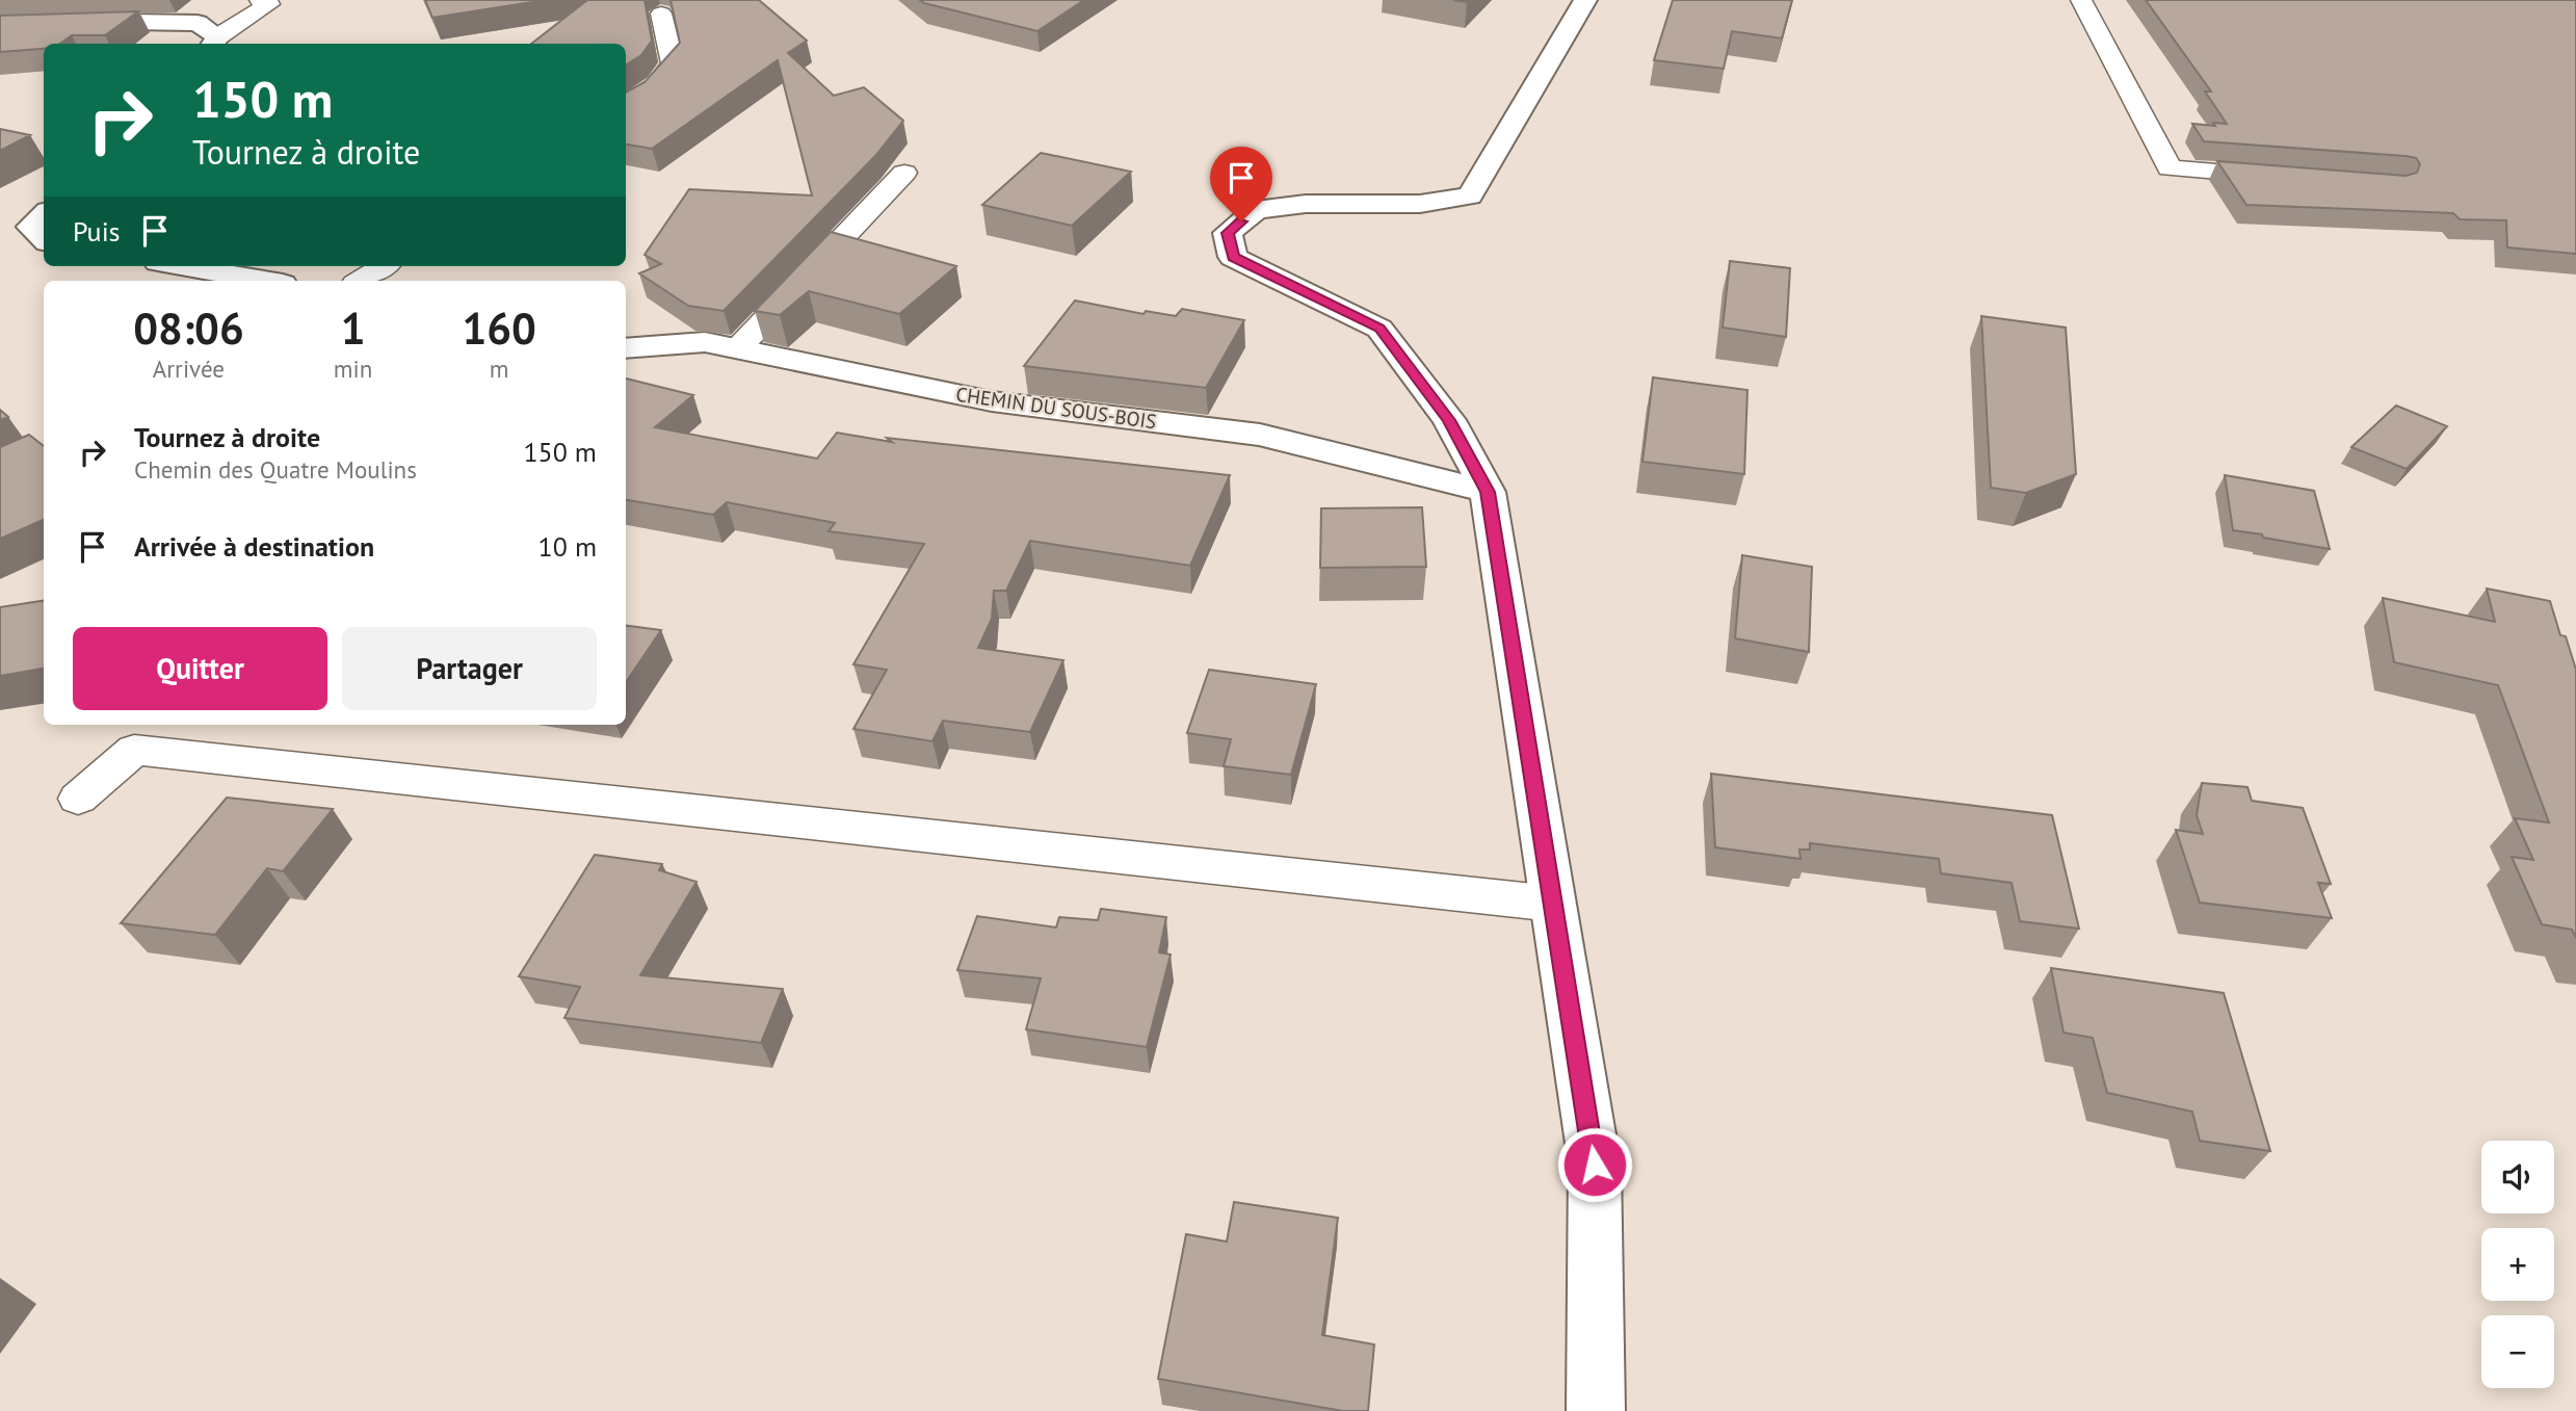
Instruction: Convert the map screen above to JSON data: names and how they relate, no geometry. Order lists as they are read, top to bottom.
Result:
{
  "streets": {
    "street": ["CHEMIN DU SOUS-BOIS"]
  },
  "page": {
    "turn": ["150 m", "Tournez à droite"],
    "then": "Puis",
    "eta": [
      "08:06",
      "Arrivée",
      "1",
      "min",
      "160",
      "m"
    ],
    "list": [
      {
        "name": "Tournez à droite",
        "note": "Chemin des Quatre Moulins",
        "value": "150 m"
      },
      {
        "name": "Arrivée à destination",
        "value": "10 m"
      }
    ],
    "buttons": ["Quitter", "Partager"],
    "map_buttons": ["+", "−"]
  }
}
